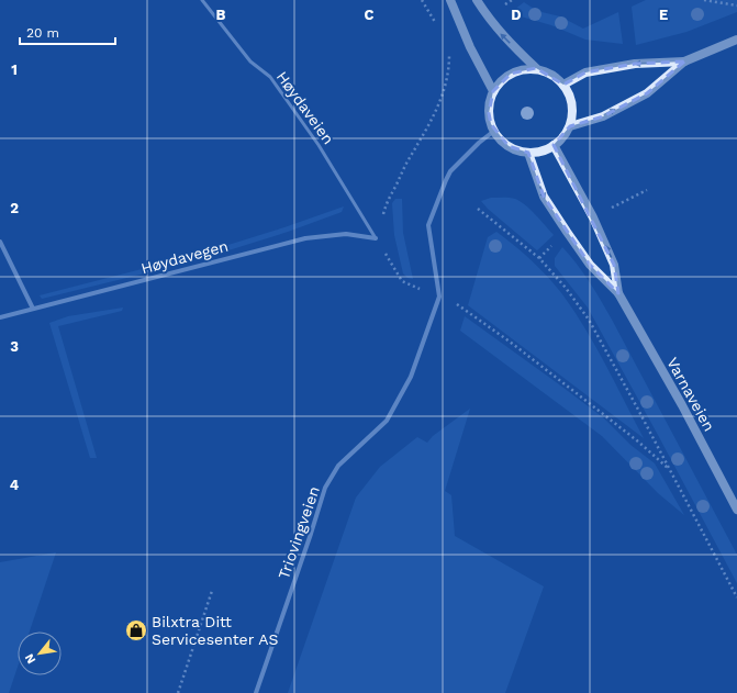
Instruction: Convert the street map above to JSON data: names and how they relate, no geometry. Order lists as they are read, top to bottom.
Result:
{
  "streets": {
    "street": ["Høydavegen", "Varnaveien", "Triovingveien"],
    "lane": ["Høydaveien"]
  },
  "crossings": [
    ["Høydaveien", "Høydavegen"],
    ["Varnaveien", "Triovingveien"]
  ],
  "places": {
    "shop": ["Bilxtra Ditt Servicesenter AS"]
  },
  "scale_bar": "20 m",
  "north": "bottom left",
  "grid": {
    "columns": [
      "B",
      "C",
      "D",
      "E"
    ],
    "rows": [
      "1",
      "2",
      "3",
      "4"
    ]
  }
}
